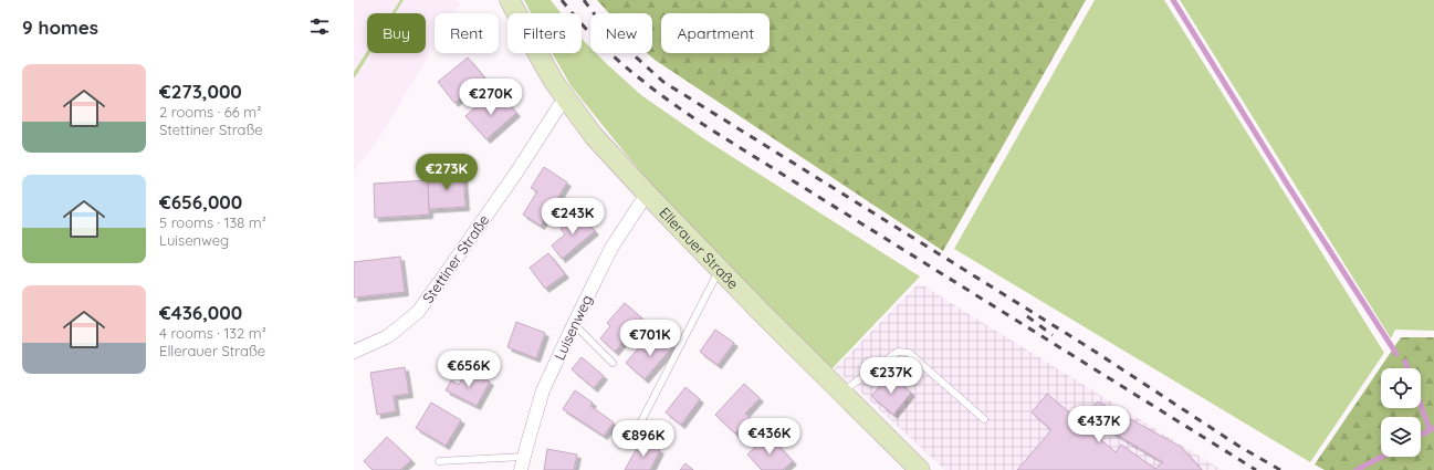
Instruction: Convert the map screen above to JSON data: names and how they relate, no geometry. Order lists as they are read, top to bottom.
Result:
{
  "streets": {
    "main road": ["Ellerauer Straße"],
    "street": ["Stettiner Straße", "Luisenweg"]
  },
  "crossings": [
    ["Ellerauer Straße", "Stettiner Straße"],
    ["Ellerauer Straße", "Luisenweg"]
  ],
  "page": {
    "heading": "9 homes",
    "chip": [
      "Buy",
      "Rent",
      "Filters",
      "New",
      "Apartment"
    ],
    "list": [
      {
        "name": "€273,000",
        "note": "2 rooms · 66 m² · Stettiner Straße"
      },
      {
        "name": "€656,000",
        "note": "5 rooms · 138 m² · Luisenweg"
      },
      {
        "name": "€436,000",
        "note": "4 rooms · 132 m² · Ellerauer Straße"
      }
    ],
    "price": [
      "€270K",
      "€273K",
      "€243K",
      "€701K",
      "€656K",
      "€237K",
      "€437K",
      "€436K",
      "€896K"
    ]
  }
}
